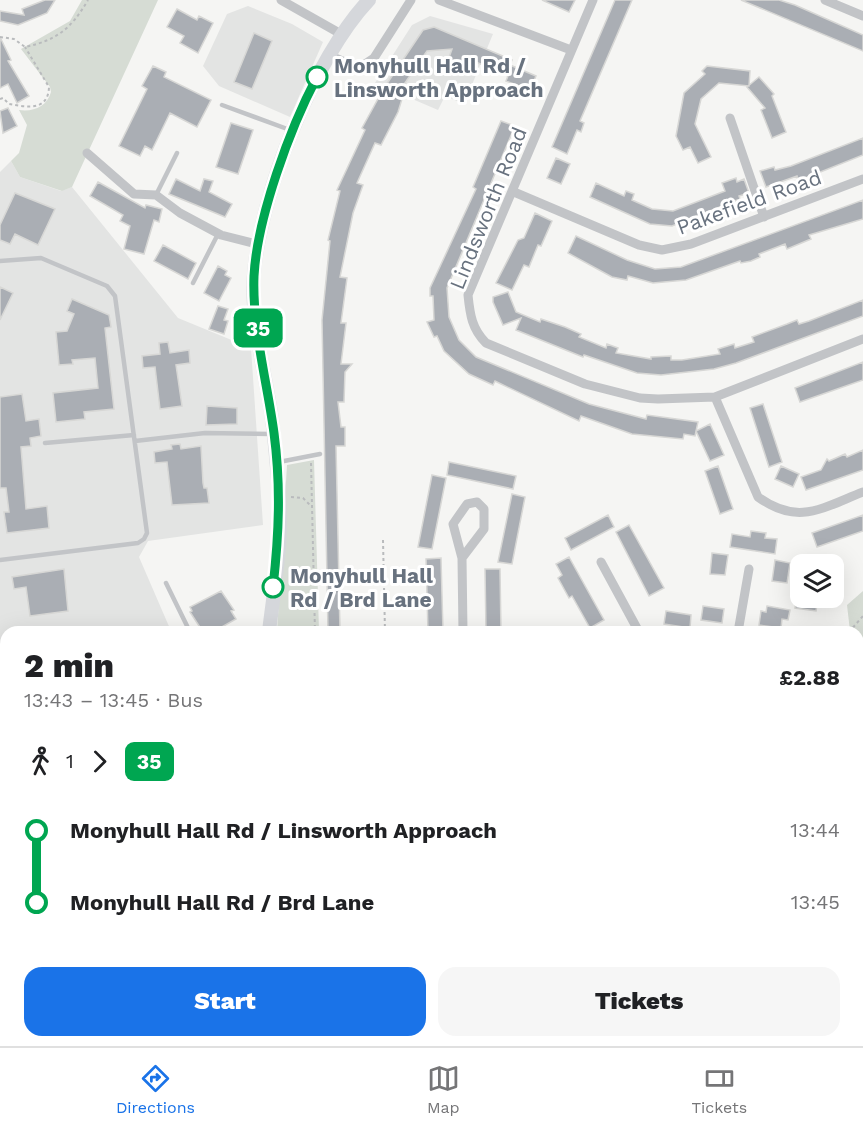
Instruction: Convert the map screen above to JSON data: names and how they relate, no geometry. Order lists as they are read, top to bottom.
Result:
{
  "streets": {
    "street": ["Pakefield Road", "Lindsworth Road"]
  },
  "crossings": [
    ["Pakefield Road", "Lindsworth Road"]
  ],
  "places": ["Monyhull Hall Rd / Linsworth Approach", "Monyhull Hall Rd / Brd Lane"],
  "lines": ["bus line 35"],
  "page": {
    "on_map": "35",
    "heading": ["2 min", "13:43 – 13:45 · Bus", "£2.88"],
    "legs": ["1", "35"],
    "list": [
      {
        "name": "Monyhull Hall Rd / Linsworth Approach",
        "value": "13:44"
      },
      {
        "name": "Monyhull Hall Rd / Brd Lane",
        "value": "13:45"
      }
    ],
    "buttons": ["Start", "Tickets"],
    "tabs": ["Directions", "Map", "Tickets"]
  }
}
